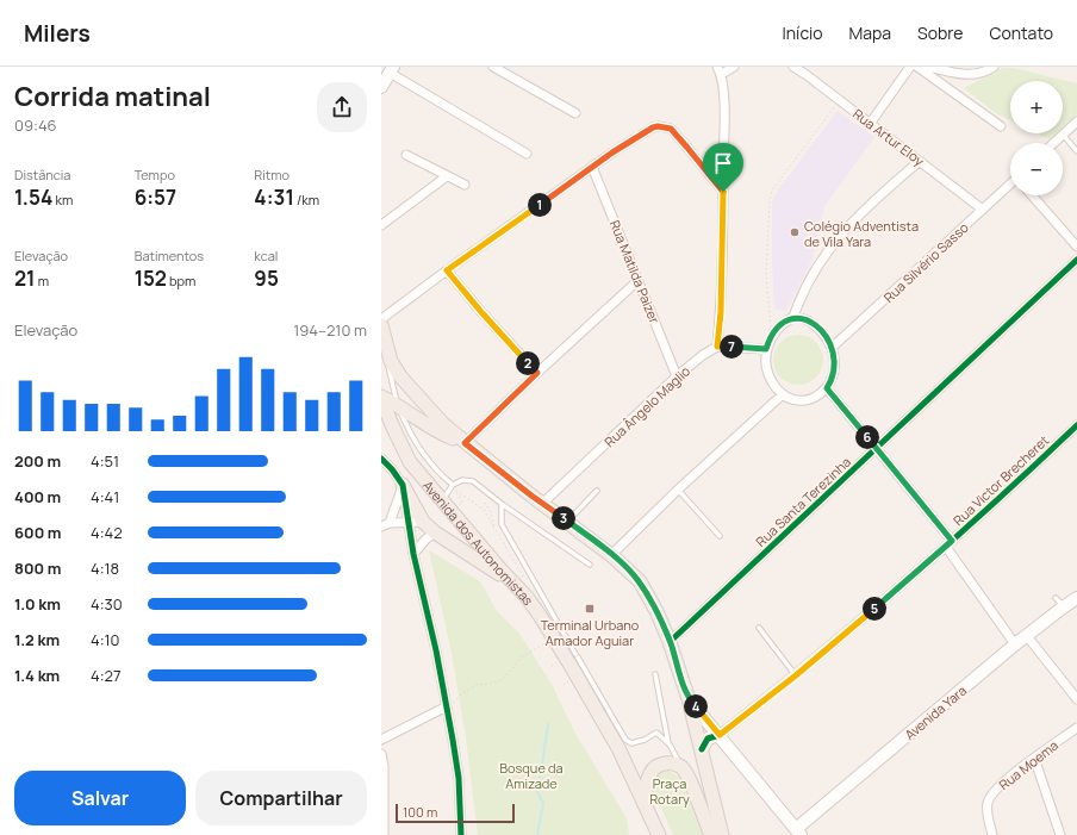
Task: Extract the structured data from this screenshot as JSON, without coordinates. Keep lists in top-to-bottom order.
{
  "streets": {
    "main road": ["Avenida dos Autonomistas"],
    "street": [
      "Rua Artur Eloy",
      "Rua Silvério Sasso",
      "Rua Matilda Paizer",
      "Rua Ângelo Maglio",
      "Rua Victor Brecheret",
      "Rua Santa Terezinha",
      "Avenida Yara",
      "Rua Moema"
    ]
  },
  "crossings": [
    ["Rua Artur Eloy", "Rua Silvério Sasso"],
    ["Rua Matilda Paizer", "Rua Ângelo Maglio"]
  ],
  "parks": ["Bosque da Amizade", "Praça Rotary"],
  "places": {
    "other": ["Colégio Adventista de Vila Yara"],
    "transit": ["Terminal Urbano Amador Aguiar"]
  },
  "scale_bar": "100 m",
  "page": {
    "header": "Milers",
    "nav": [
      "Início",
      "Mapa",
      "Sobre",
      "Contato"
    ],
    "heading": ["Corrida matinal", "09:46"],
    "map_buttons": ["+", "−"],
    "stats": [
      ["Distância", "1.54 km"],
      ["Tempo", "6:57"],
      ["Ritmo", "4:31 /km"],
      ["Elevação", "21 m"],
      ["Batimentos", "152 bpm"],
      ["kcal", "95"]
    ],
    "pins": [
      "1",
      "7",
      "2",
      "6",
      "3",
      "5",
      "4"
    ],
    "chart": ["Elevação", "194–210 m"],
    "list": [
      {
        "name": "200 m",
        "note": "4:51"
      },
      {
        "name": "400 m",
        "note": "4:41"
      },
      {
        "name": "600 m",
        "note": "4:42"
      },
      {
        "name": "800 m",
        "note": "4:18"
      },
      {
        "name": "1.0 km",
        "note": "4:30"
      },
      {
        "name": "1.2 km",
        "note": "4:10"
      },
      {
        "name": "1.4 km",
        "note": "4:27"
      }
    ],
    "buttons": ["Salvar", "Compartilhar"],
    "scale": "100 m"
  }
}
